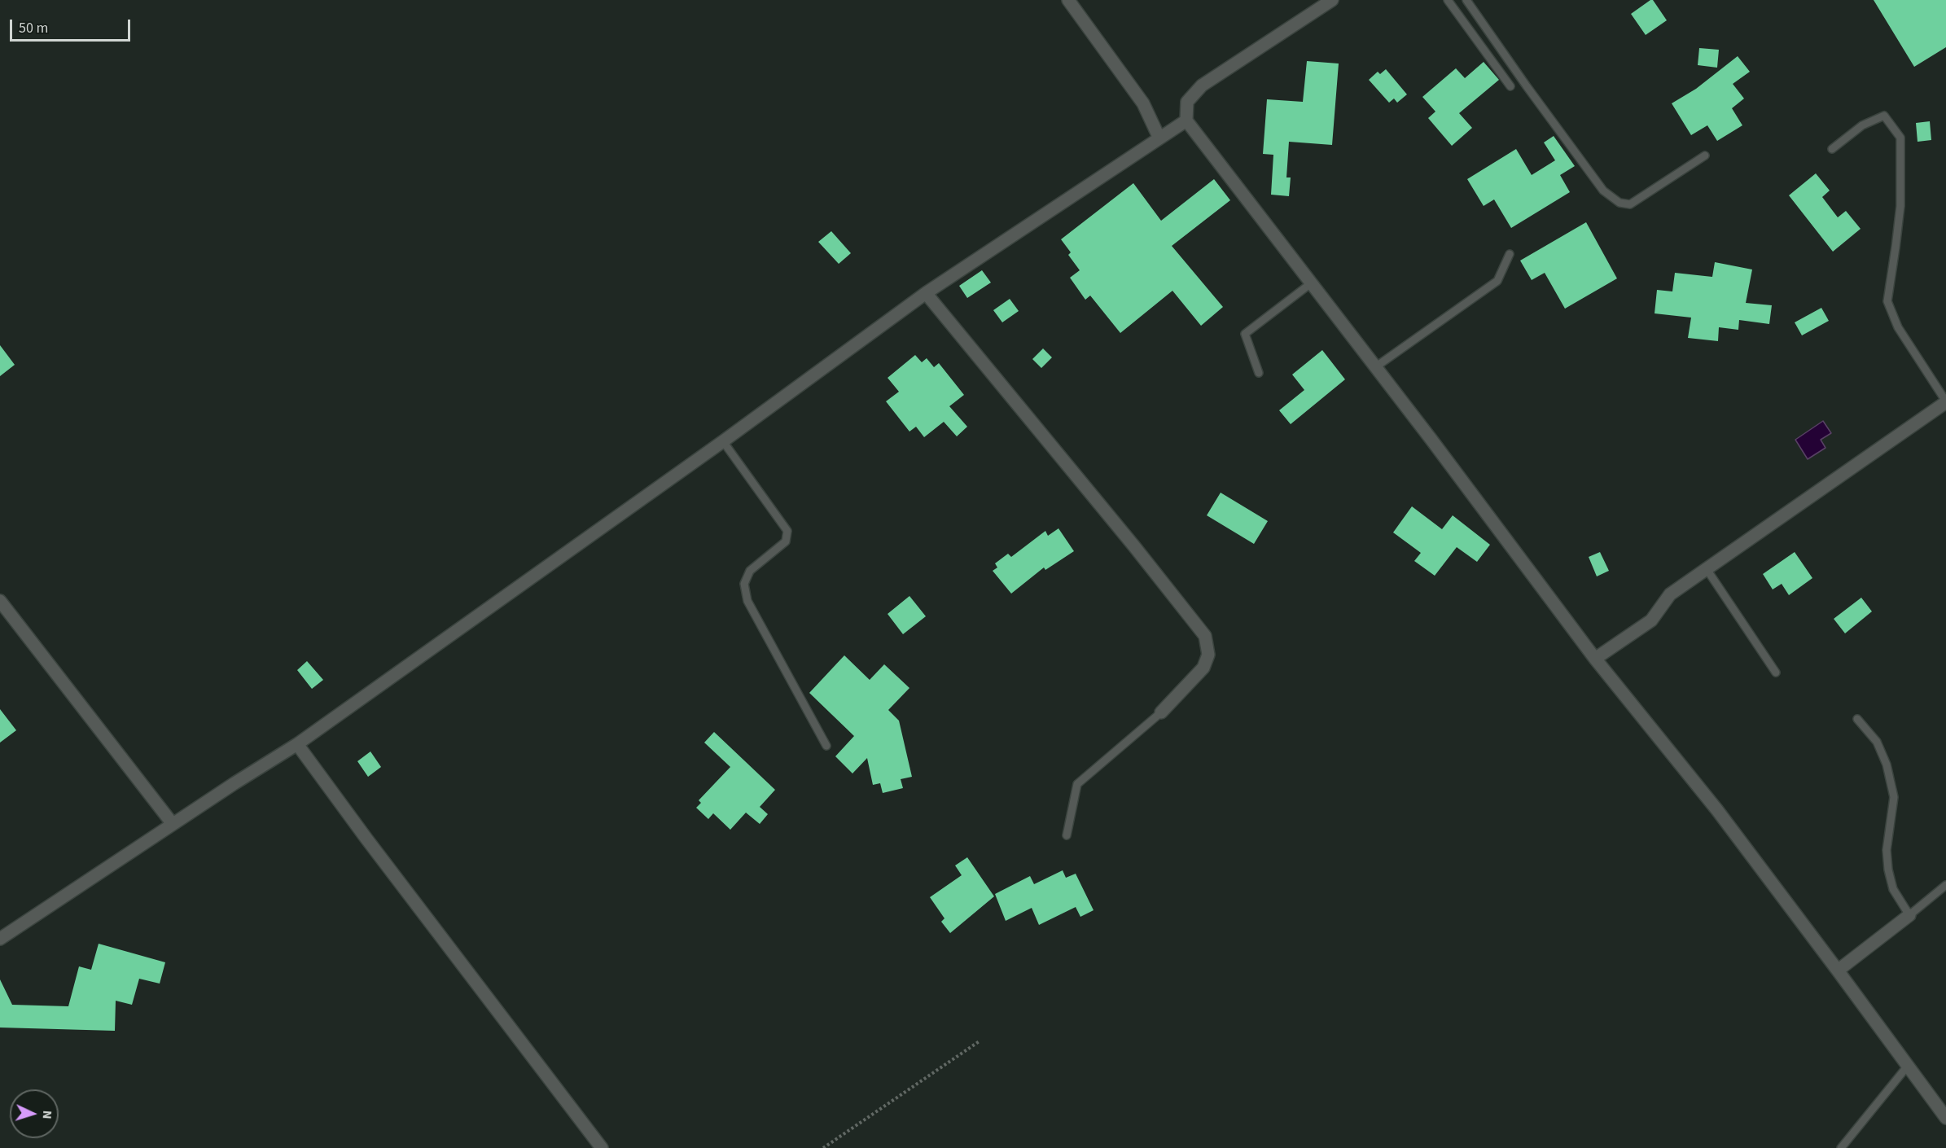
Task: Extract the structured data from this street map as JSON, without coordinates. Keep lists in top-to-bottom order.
{
  "scale_bar": "50 m",
  "north": "right"
}
